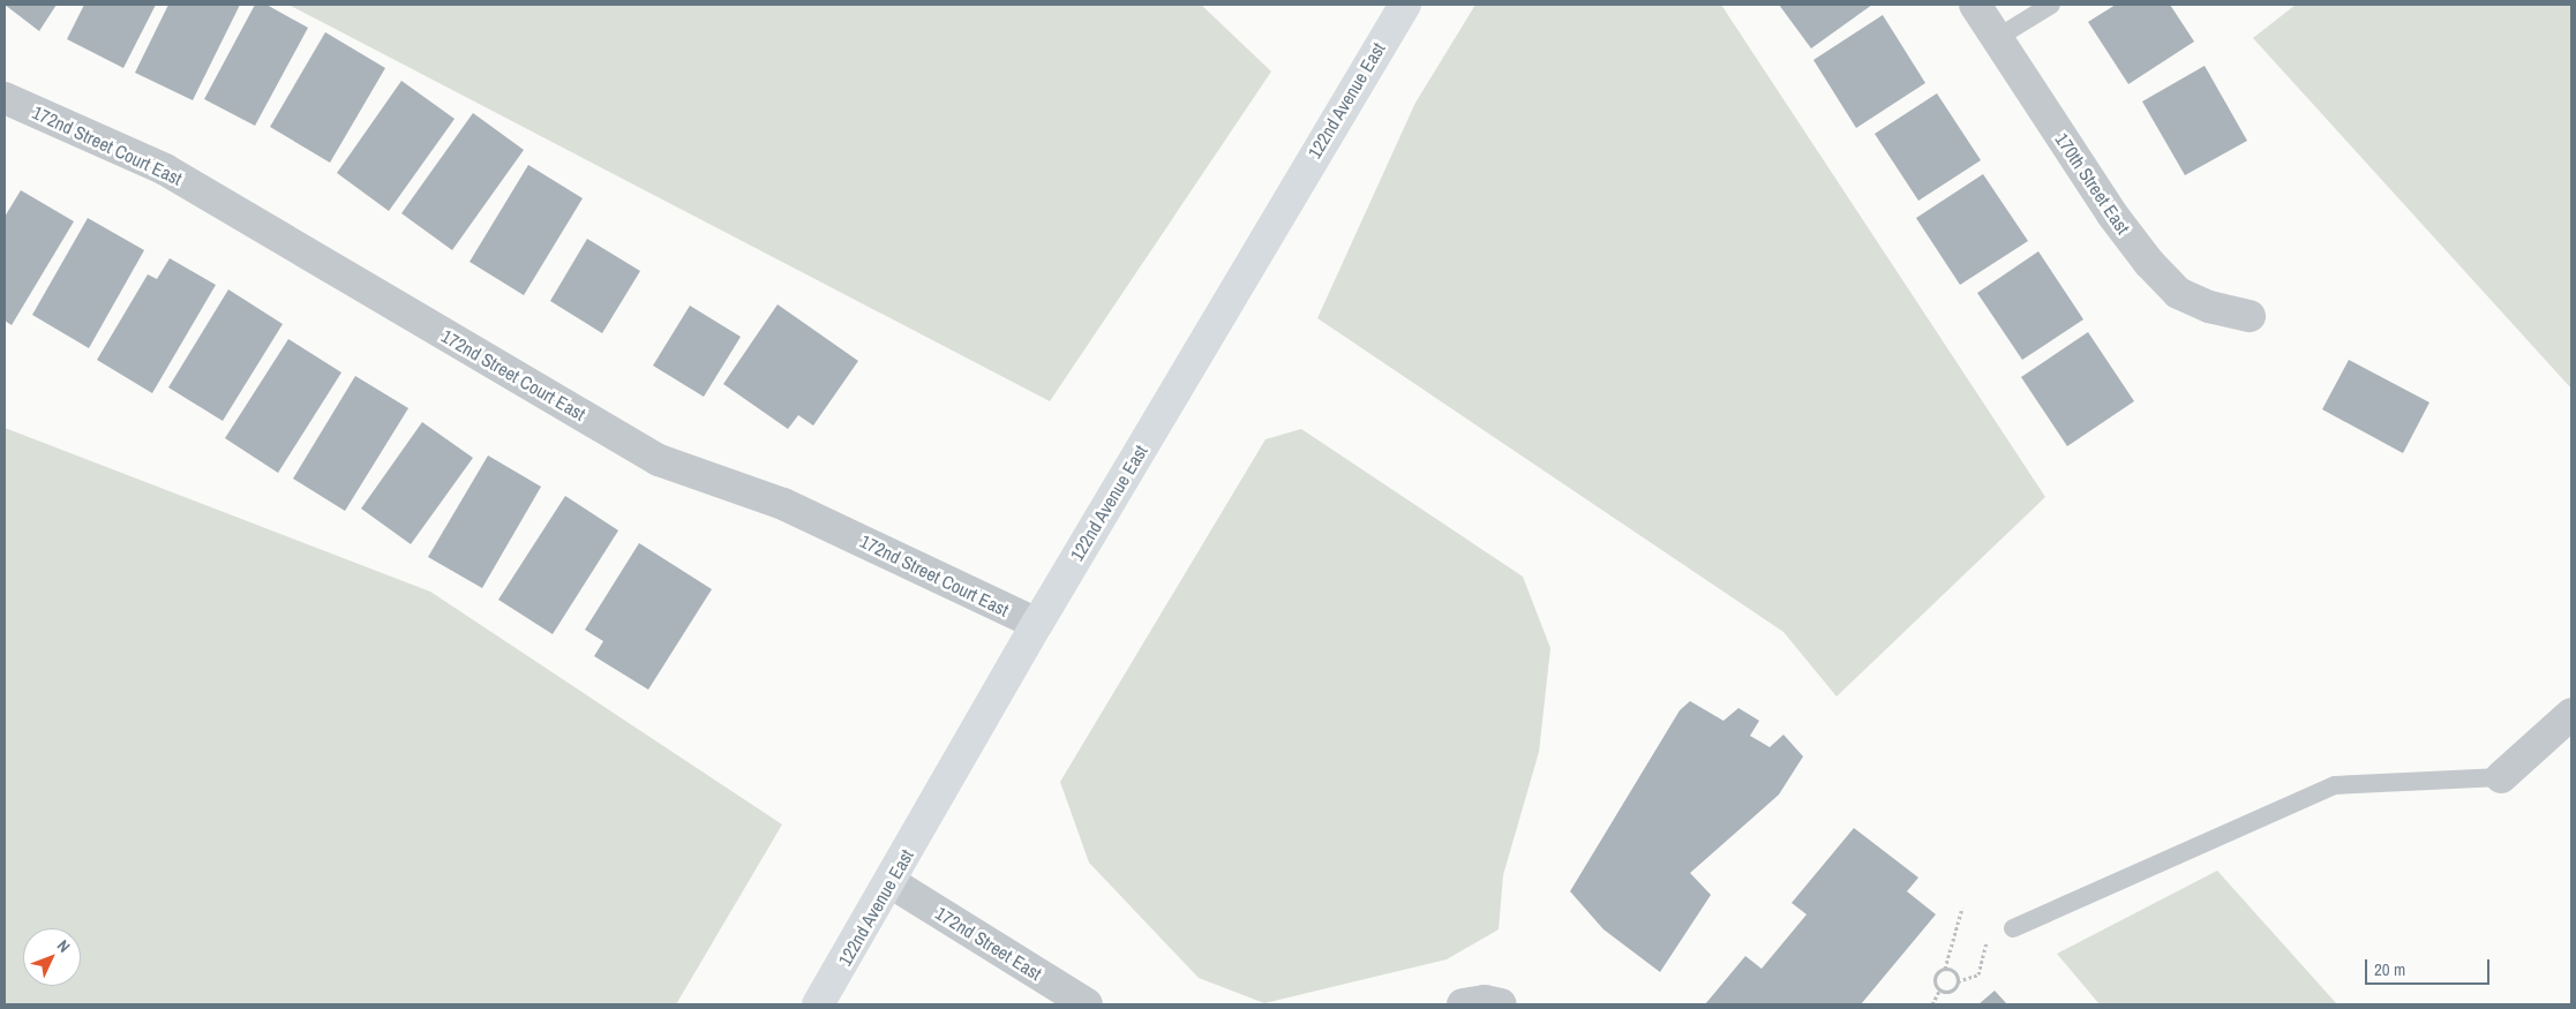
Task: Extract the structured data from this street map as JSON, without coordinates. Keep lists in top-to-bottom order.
{
  "streets": {
    "main road": ["122nd Avenue East"],
    "street": ["172nd Street Court East", "170th Street East", "172nd Street East"]
  },
  "crossings": [
    ["122nd Avenue East", "172nd Street Court East"],
    ["122nd Avenue East", "172nd Street East"]
  ],
  "scale_bar": "20 m",
  "north": "top right"
}
